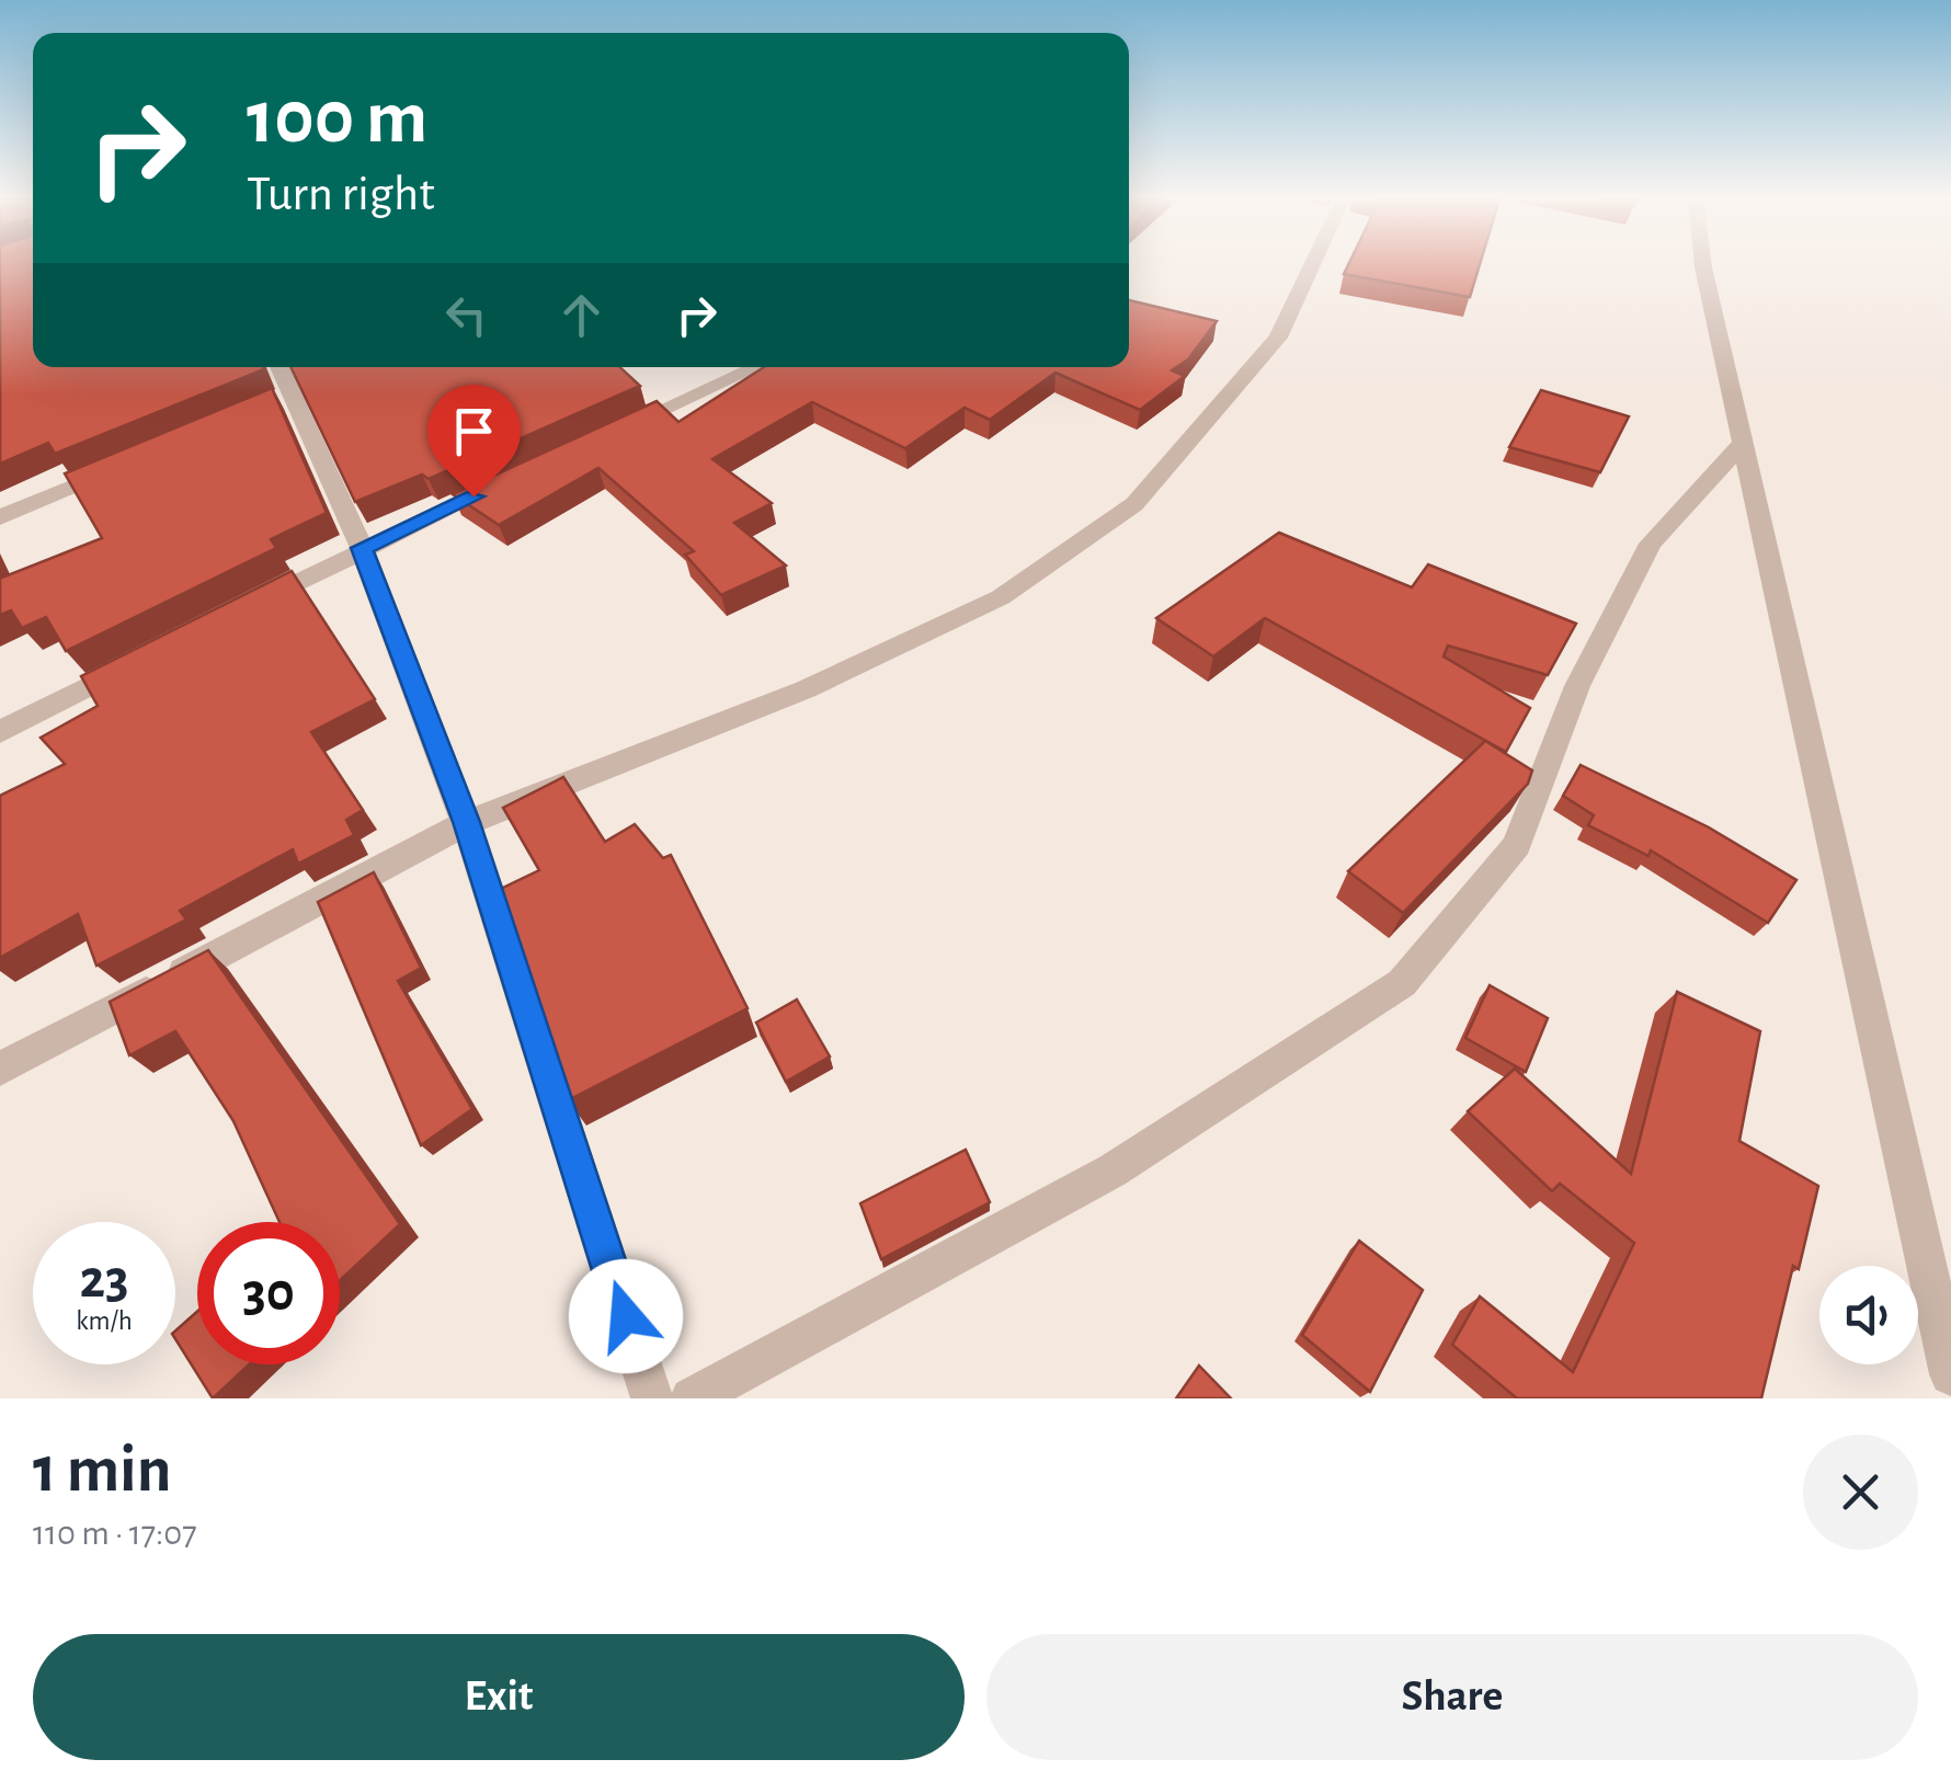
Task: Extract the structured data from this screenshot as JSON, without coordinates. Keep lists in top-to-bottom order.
{
  "page": {
    "turn": ["100 m", "Turn right"],
    "speed": "23 km/h",
    "limit": "30",
    "heading": ["1 min", "110 m · 17:07"],
    "buttons": ["Exit", "Share"]
  }
}
